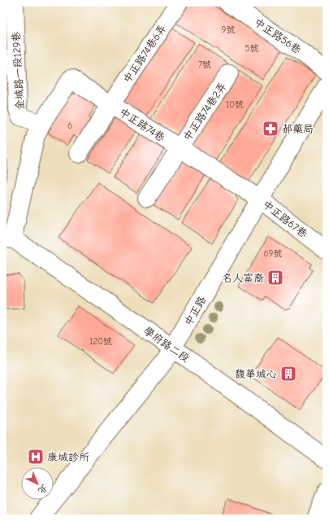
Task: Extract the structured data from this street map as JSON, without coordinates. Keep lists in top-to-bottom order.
{
  "streets": {
    "street": [
      "中正路56巷",
      "中正路74巷6弄",
      "金城路一段129巷",
      "中正路74巷2弄",
      "中正路74巷",
      "中正路67巷",
      "中正路",
      "學府路二段"
    ]
  },
  "crossings": [
    ["中正路74巷6弄", "中正路74巷"],
    ["金城路一段129巷", "中正路74巷"],
    ["中正路74巷2弄", "中正路74巷"],
    ["中正路74巷", "中正路67巷"],
    ["中正路74巷", "中正路"],
    ["中正路67巷", "中正路"],
    ["中正路", "學府路二段"]
  ],
  "places": {
    "pharmacy": ["郝藥局"],
    "building": ["名人富裔", "馥華城心"],
    "hospital": ["康城診所"]
  },
  "house_numbers": [
    "9號",
    "5號",
    "7號",
    "10號",
    "6",
    "69號",
    "120號"
  ],
  "north": "bottom right"
}
